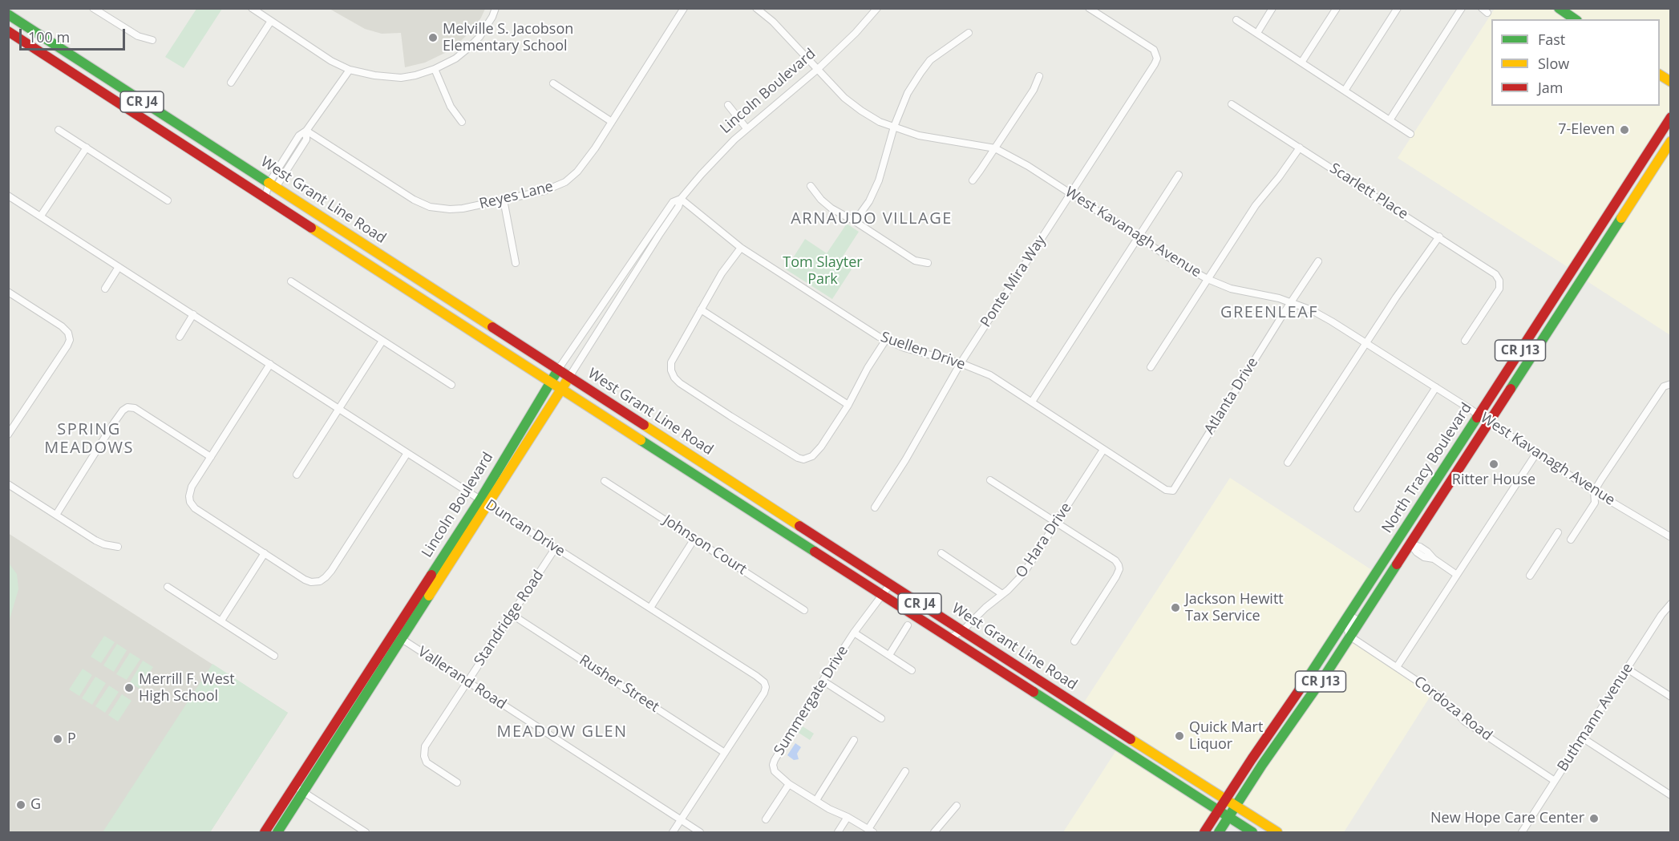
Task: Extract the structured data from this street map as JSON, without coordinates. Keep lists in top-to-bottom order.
{
  "streets": {
    "main road": [
      "Lincoln Boulevard",
      "CR J4",
      "West Grant Line Road",
      "CR J13",
      "North Tracy Boulevard"
    ],
    "street": [
      "Scarlett Place",
      "Reyes Lane",
      "West Kavanagh Avenue",
      "Ponte Mira Way",
      "Suellen Drive",
      "Atlanta Drive",
      "Duncan Drive",
      "O Hara Drive",
      "Johnson Court",
      "Standridge Road",
      "Vallerand Road",
      "Rusher Street",
      "Summergate Drive",
      "Cordoza Road",
      "Buthmann Avenue"
    ]
  },
  "crossings": [
    ["Lincoln Boulevard", "West Grant Line Road"],
    ["Lincoln Boulevard", "West Kavanagh Avenue"],
    ["Lincoln Boulevard", "Suellen Drive"],
    ["Lincoln Boulevard", "Duncan Drive"],
    ["Lincoln Boulevard", "Vallerand Road"],
    ["West Grant Line Road", "North Tracy Boulevard"],
    ["West Grant Line Road", "O Hara Drive"],
    ["West Grant Line Road", "Summergate Drive"],
    ["West Kavanagh Avenue", "Ponte Mira Way"],
    ["West Kavanagh Avenue", "Atlanta Drive"],
    ["West Kavanagh Avenue", "North Tracy Boulevard"],
    ["Ponte Mira Way", "Suellen Drive"],
    ["Suellen Drive", "Atlanta Drive"],
    ["Suellen Drive", "O Hara Drive"],
    ["North Tracy Boulevard", "Cordoza Road"],
    ["Duncan Drive", "Standridge Road"],
    ["Duncan Drive", "Rusher Street"],
    ["Standridge Road", "Vallerand Road"],
    ["Standridge Road", "Rusher Street"],
    ["Cordoza Road", "Buthmann Avenue"]
  ],
  "districts": [
    "ARNAUDO VILLAGE",
    "GREENLEAF",
    "SPRING MEADOWS",
    "MEADOW GLEN"
  ],
  "parks": ["Tom Slayter Park"],
  "places": [
    "Melville S. Jacobson Elementary School",
    "7-Eleven",
    "Ritter House",
    "Jackson Hewitt Tax Service",
    "Merrill F. West High School",
    "Quick Mart Liquor",
    "P",
    "G",
    "New Hope Care Center"
  ],
  "legend": ["Fast", "Slow", "Jam"],
  "scale_bar": "100 m"
}
